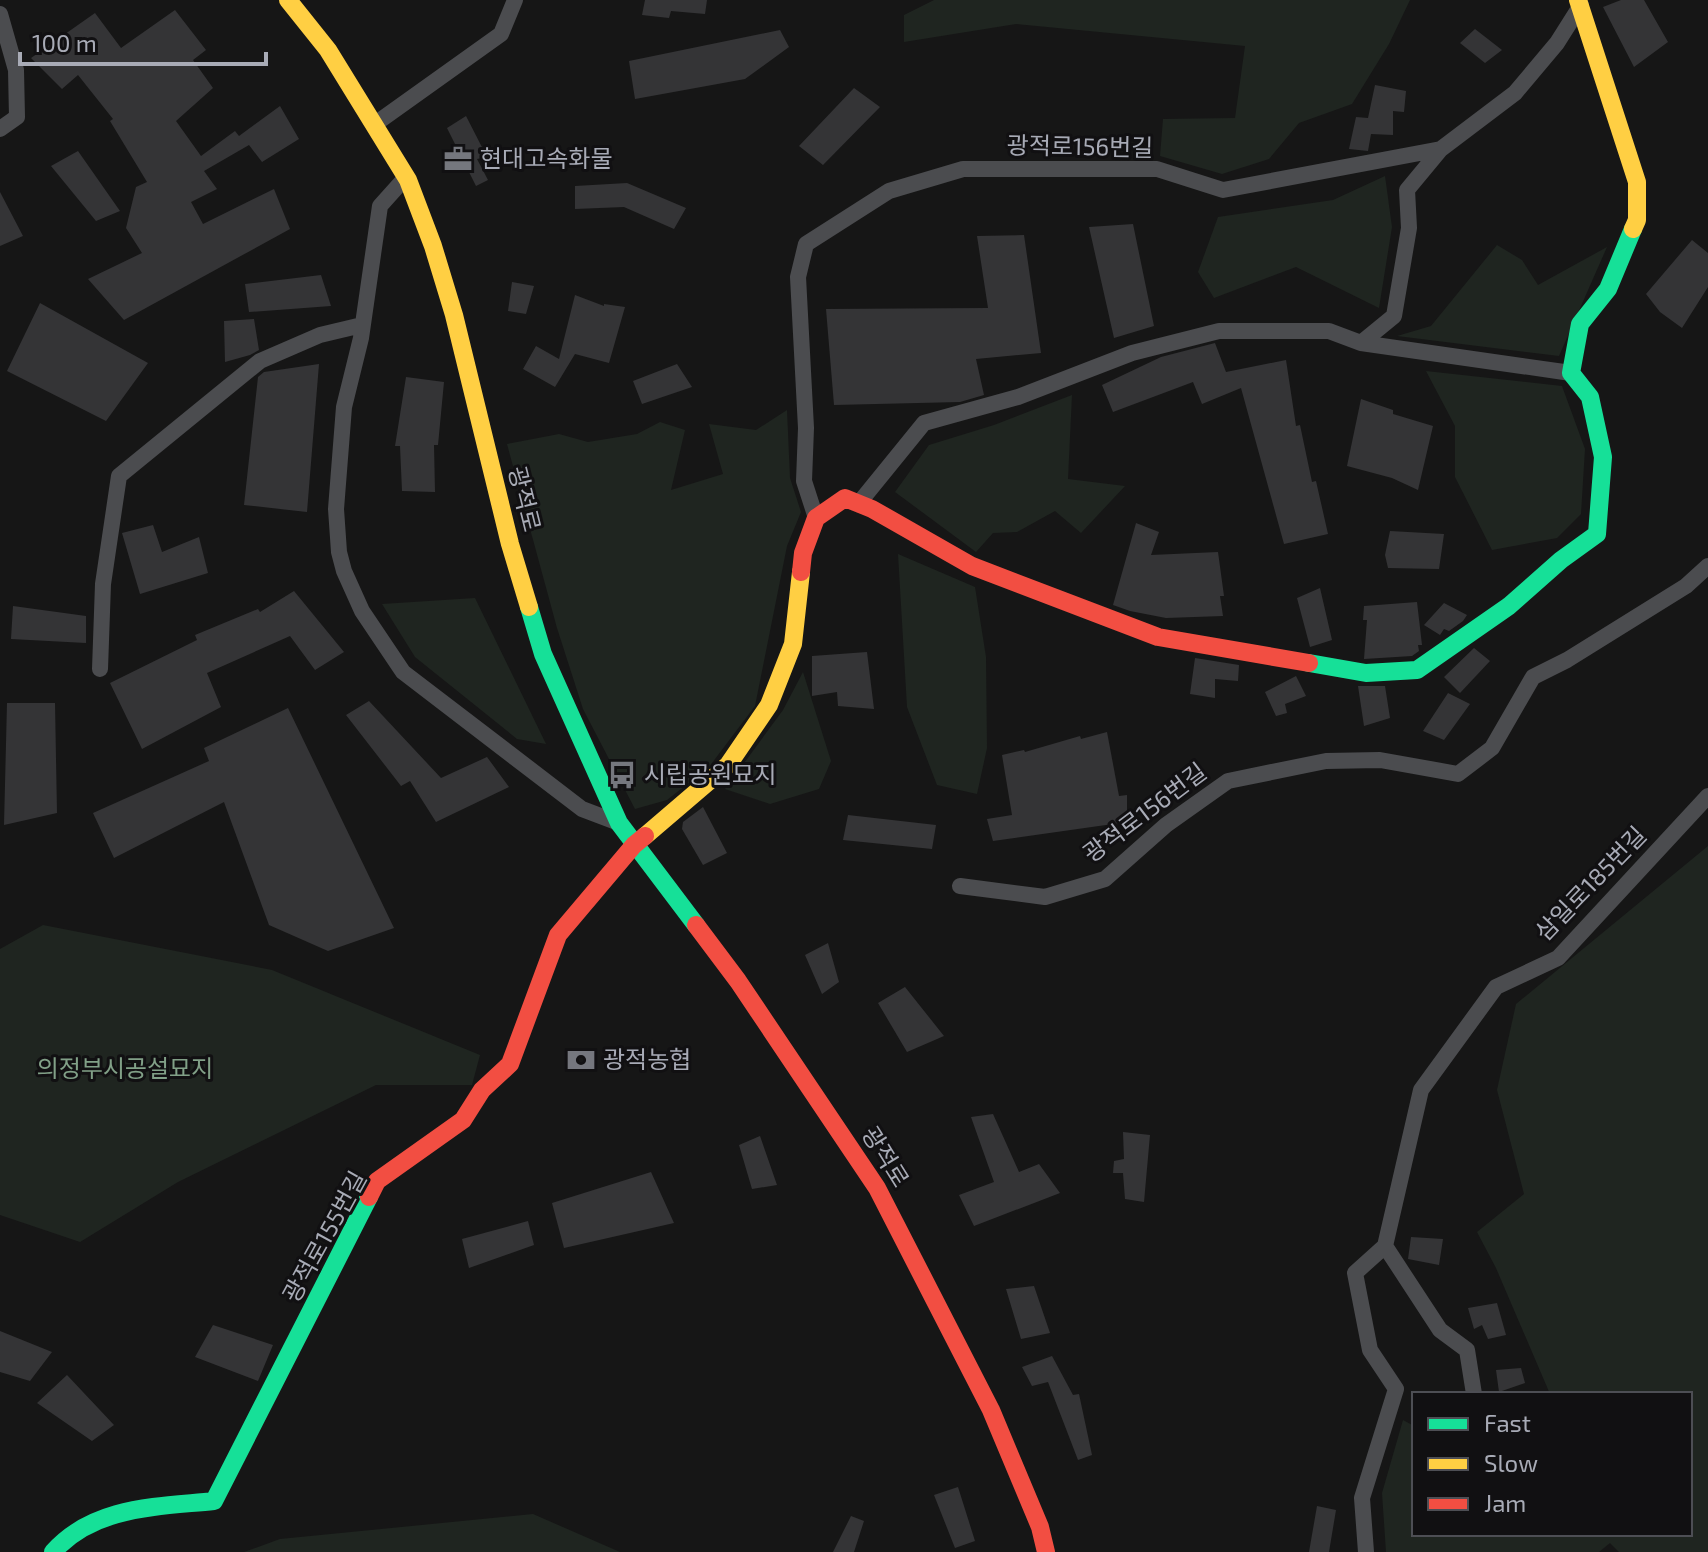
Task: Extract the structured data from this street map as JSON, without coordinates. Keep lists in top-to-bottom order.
{
  "streets": {
    "street": [
      "광적로156번길",
      "광적로",
      "삼일로185번길",
      "광적로155번길"
    ]
  },
  "crossings": [
    ["광적로", "광적로155번길"]
  ],
  "parks": ["의정부시공설묘지"],
  "places": {
    "office": ["현대고속화물"],
    "bus stop": ["시립공원묘지"],
    "bank": ["광적농협"]
  },
  "legend": ["Fast", "Slow", "Jam"],
  "scale_bar": "100 m"
}
